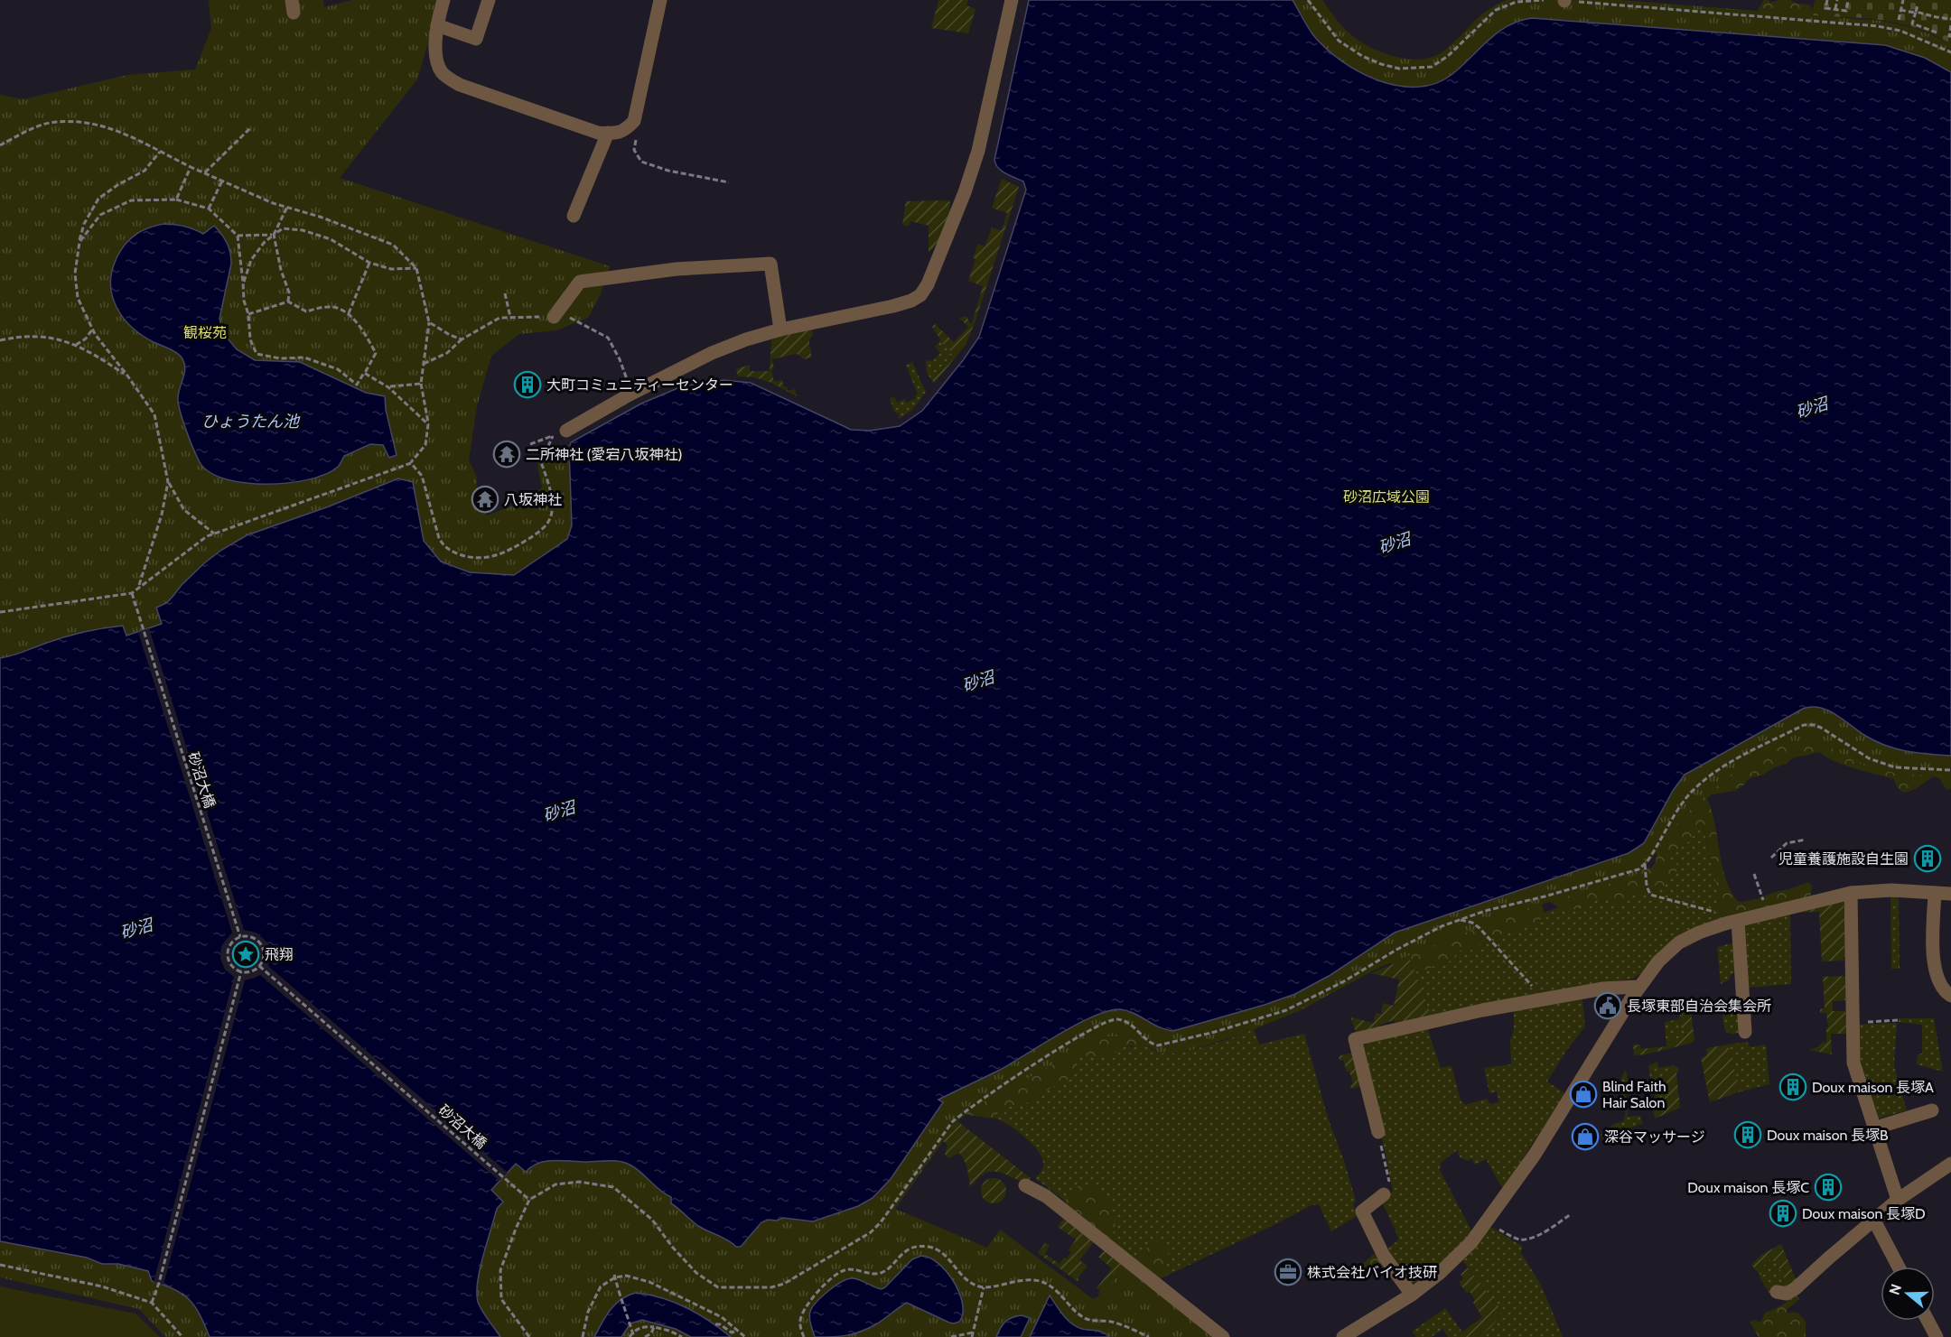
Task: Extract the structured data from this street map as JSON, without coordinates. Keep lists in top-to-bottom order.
{
  "streets": {
    "path": ["砂沼大橋"]
  },
  "water": ["砂沼", "ひょうたん池"],
  "parks": ["観桜苑", "砂沼広域公園"],
  "places": {
    "building": [
      "大町コミュニティーセンター",
      "児童養護施設自生園",
      "Doux maison 長塚A",
      "Doux maison 長塚B",
      "Doux maison 長塚C",
      "Doux maison 長塚D"
    ],
    "temple": ["二所神社 (愛宕八坂神社)", "八坂神社"],
    "place": ["飛翔"],
    "public building": ["長塚東部自治会集会所"],
    "shop": ["Blind Faith Hair Salon", "深谷マッサージ"],
    "office": ["株式会社バイオ技研"]
  },
  "north": "left"
}
